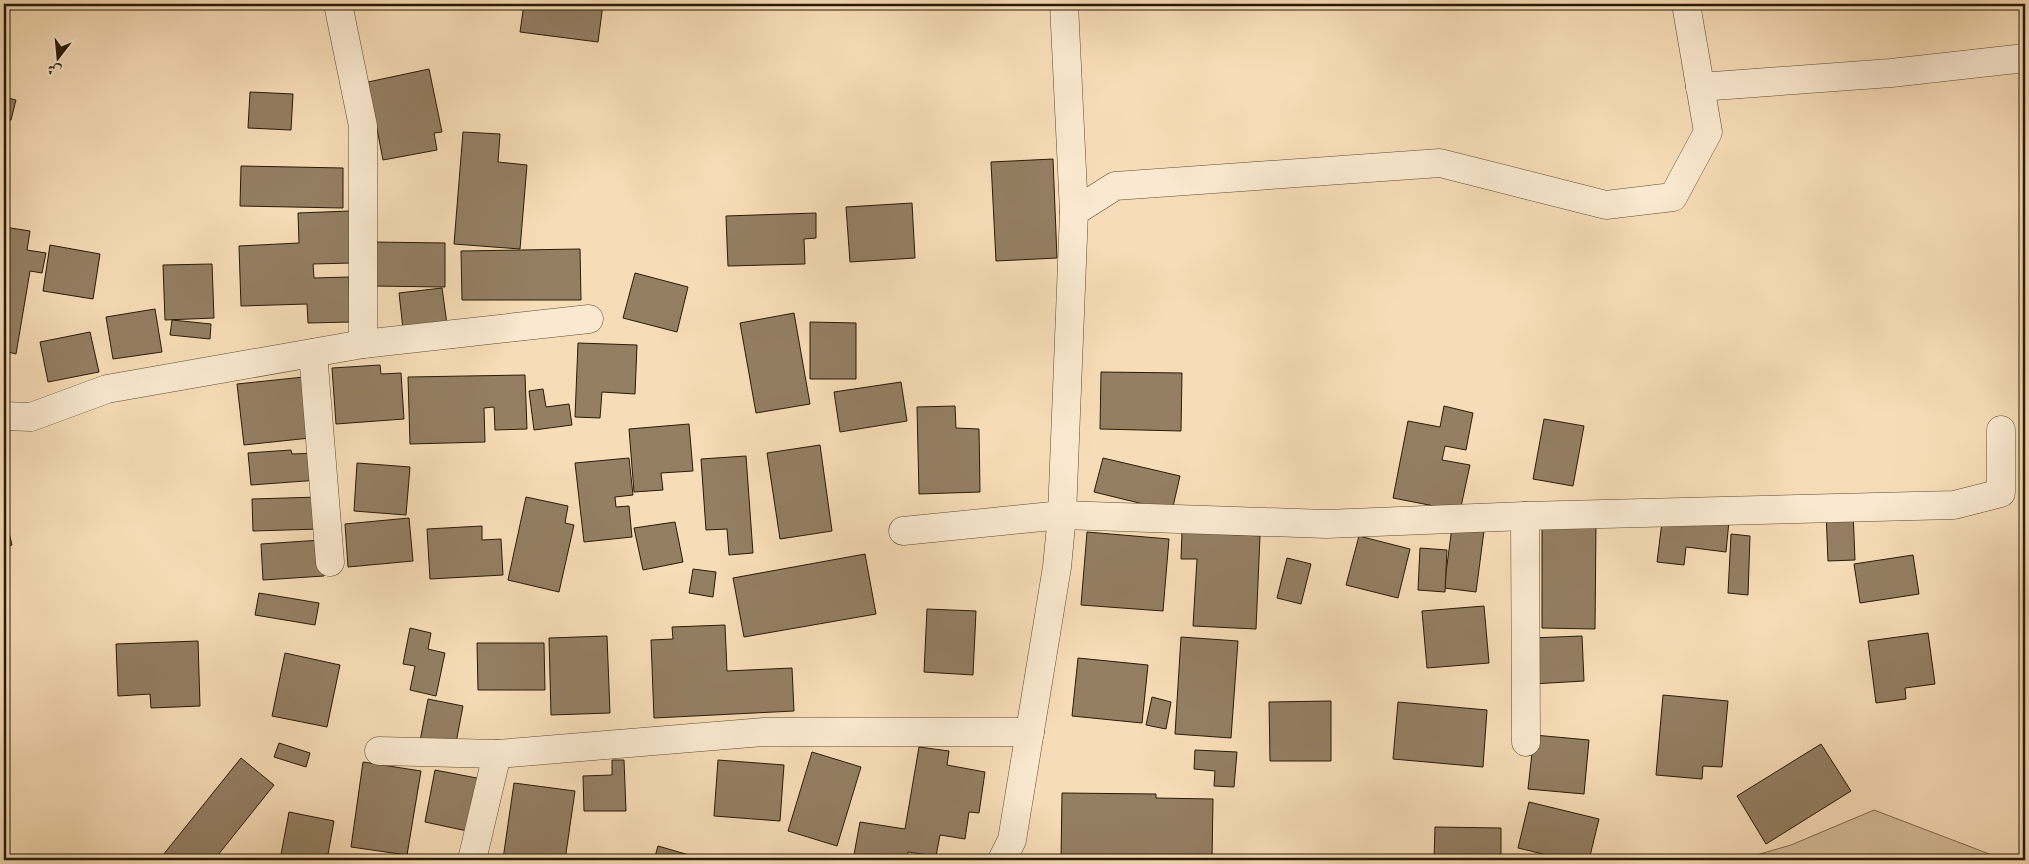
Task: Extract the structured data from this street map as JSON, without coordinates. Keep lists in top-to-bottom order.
{
  "north": "bottom"
}
